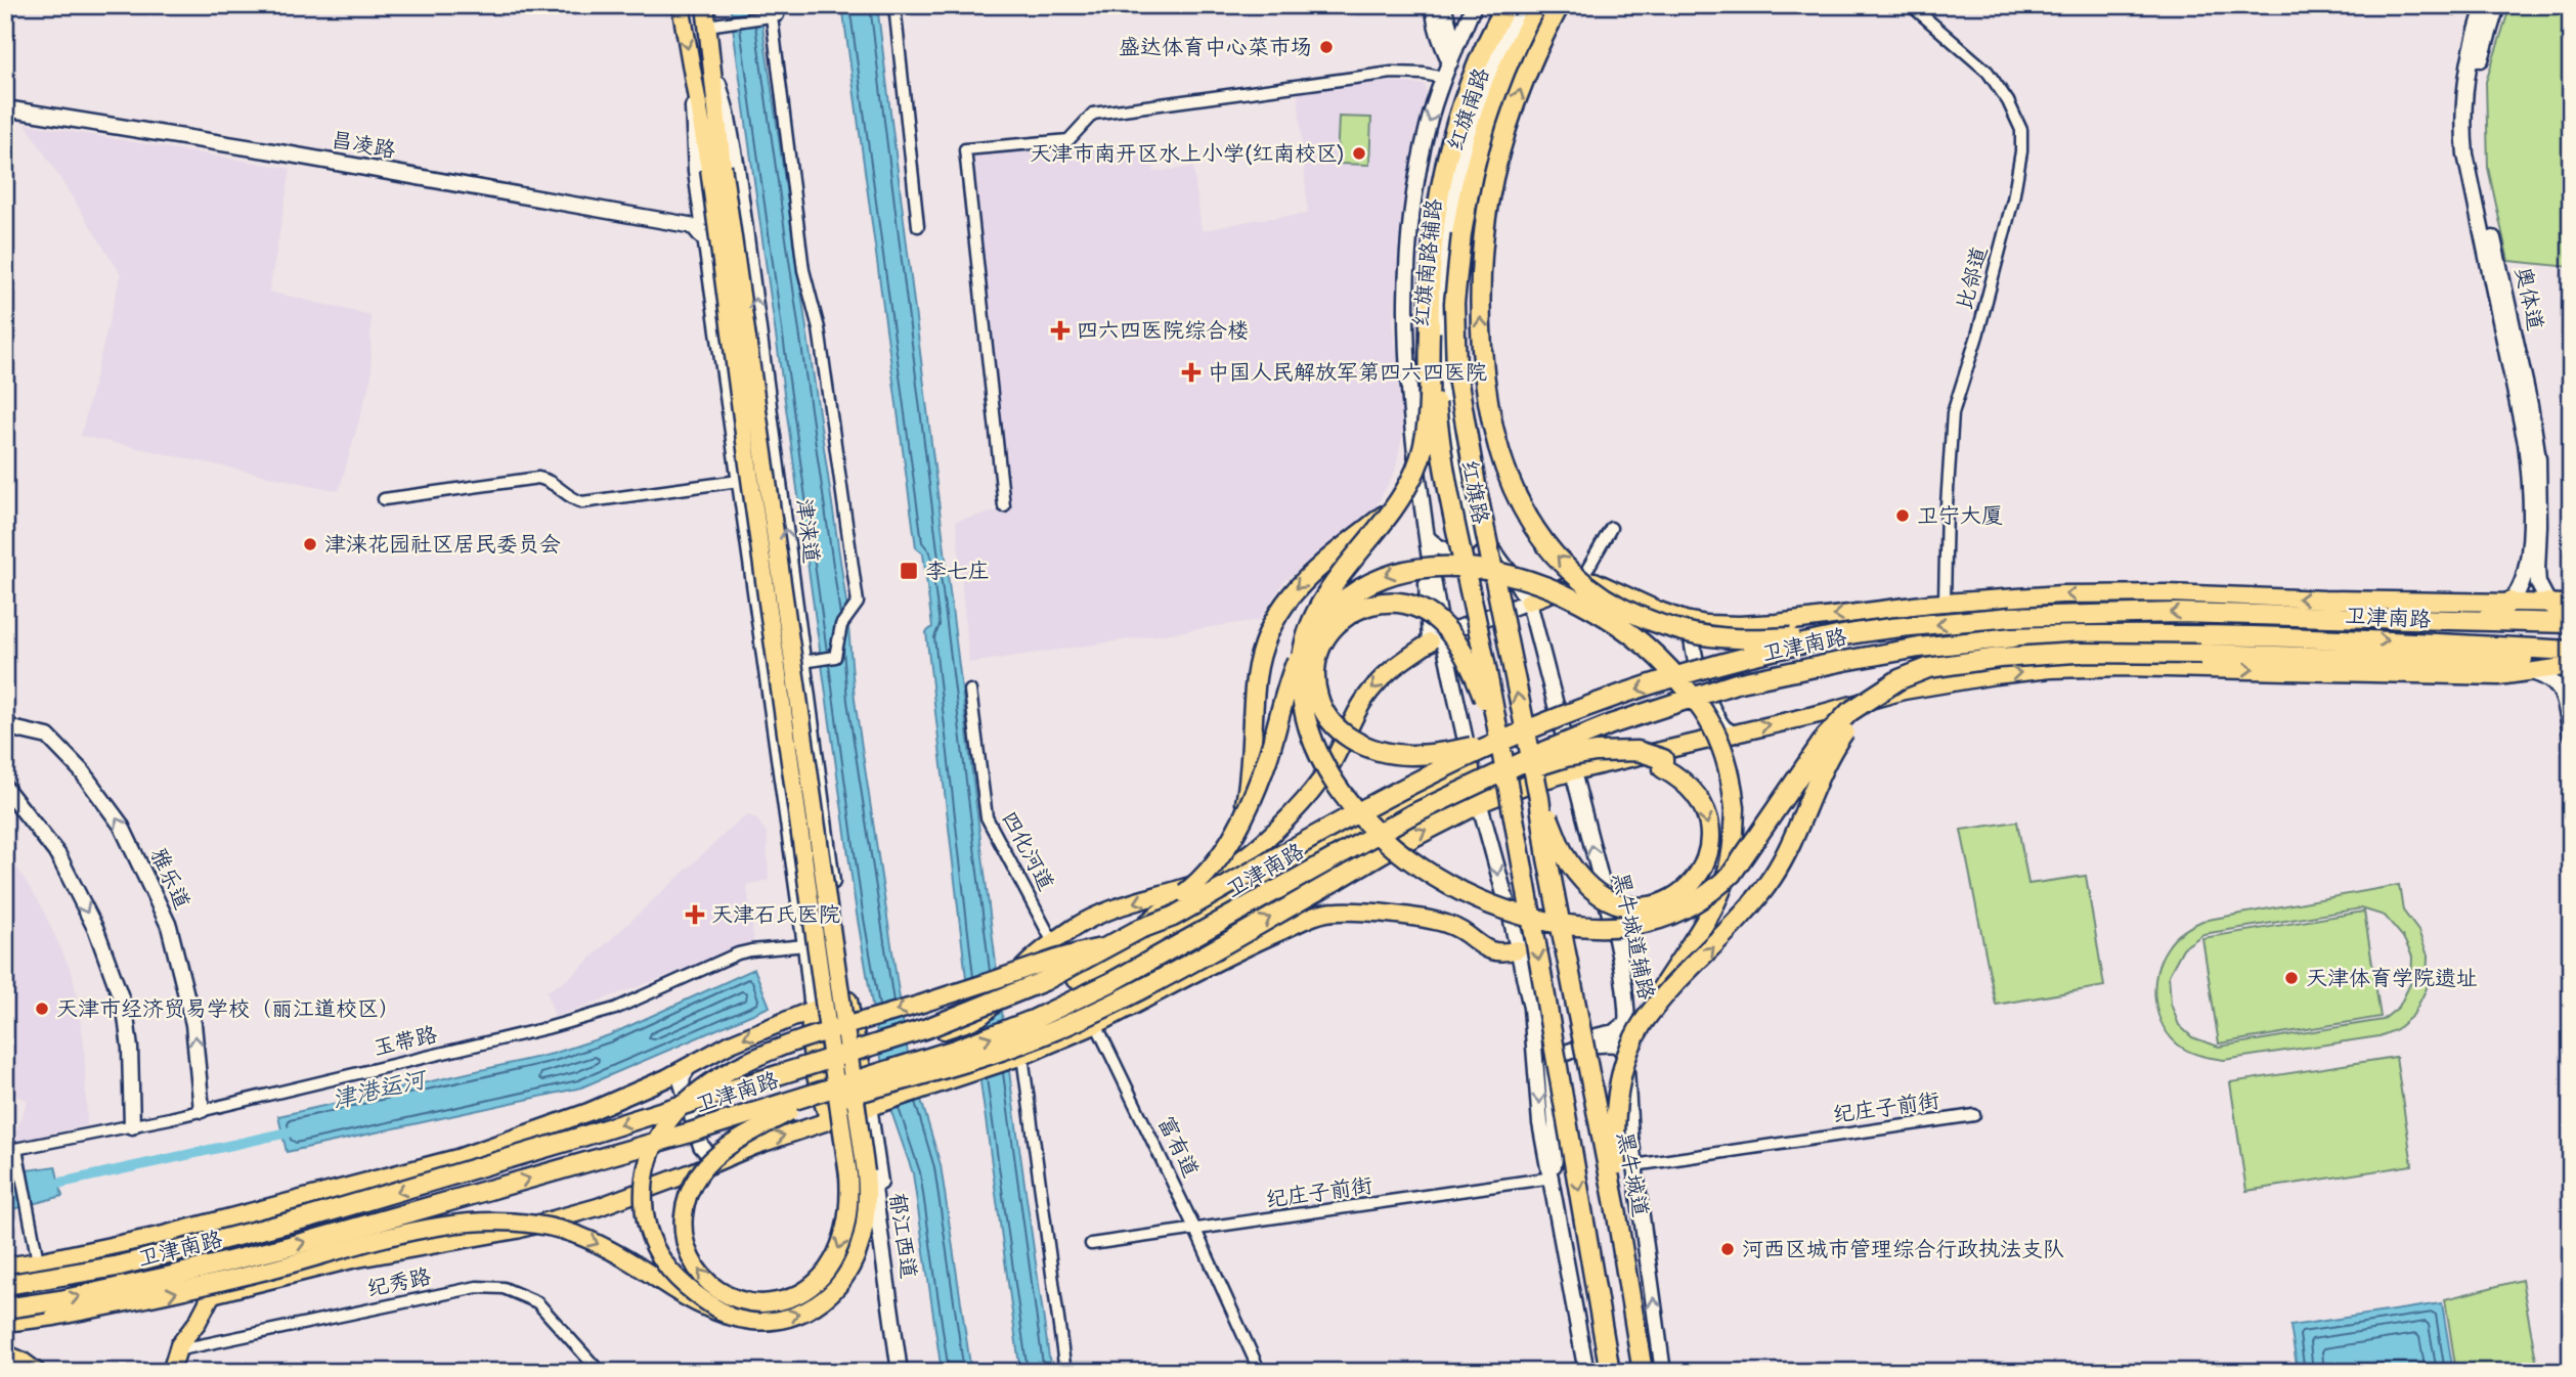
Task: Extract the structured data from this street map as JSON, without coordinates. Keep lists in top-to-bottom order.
{
  "streets": {
    "highway": [
      "红旗南路",
      "红旗路",
      "卫津南路",
      "黑牛城道"
    ],
    "main road": ["津涞道"],
    "street": [
      "昌凌路",
      "红旗南路辅路",
      "比邻道",
      "奥体道",
      "四化河道",
      "雅乐道",
      "黑牛城道辅路",
      "玉带路",
      "纪庄子前街",
      "富有道",
      "郁江西道",
      "纪秀路"
    ]
  },
  "crossings": [
    ["红旗南路", "红旗路"],
    ["红旗南路辅路", "卫津南路"],
    ["红旗南路辅路", "黑牛城道辅路"],
    ["红旗路", "卫津南路"],
    ["红旗路", "黑牛城道"],
    ["四化河道", "富有道"],
    ["雅乐道", "玉带路"],
    ["黑牛城道辅路", "纪庄子前街"],
    ["纪庄子前街", "富有道"]
  ],
  "water": ["津港运河"],
  "places": {
    "other": [
      "盛达体育中心菜市场",
      "天津市南开区水上小学(红南校区)",
      "卫宁大厦",
      "津涞花园社区居民委员会",
      "天津体育学院遗址",
      "天津市经济贸易学校（丽江道校区）",
      "河西区城市管理综合行政执法支队"
    ],
    "health": ["四六四医院综合楼", "中国人民解放军第四六四医院", "天津石氏医院"],
    "transit": ["李七庄"]
  }
}
